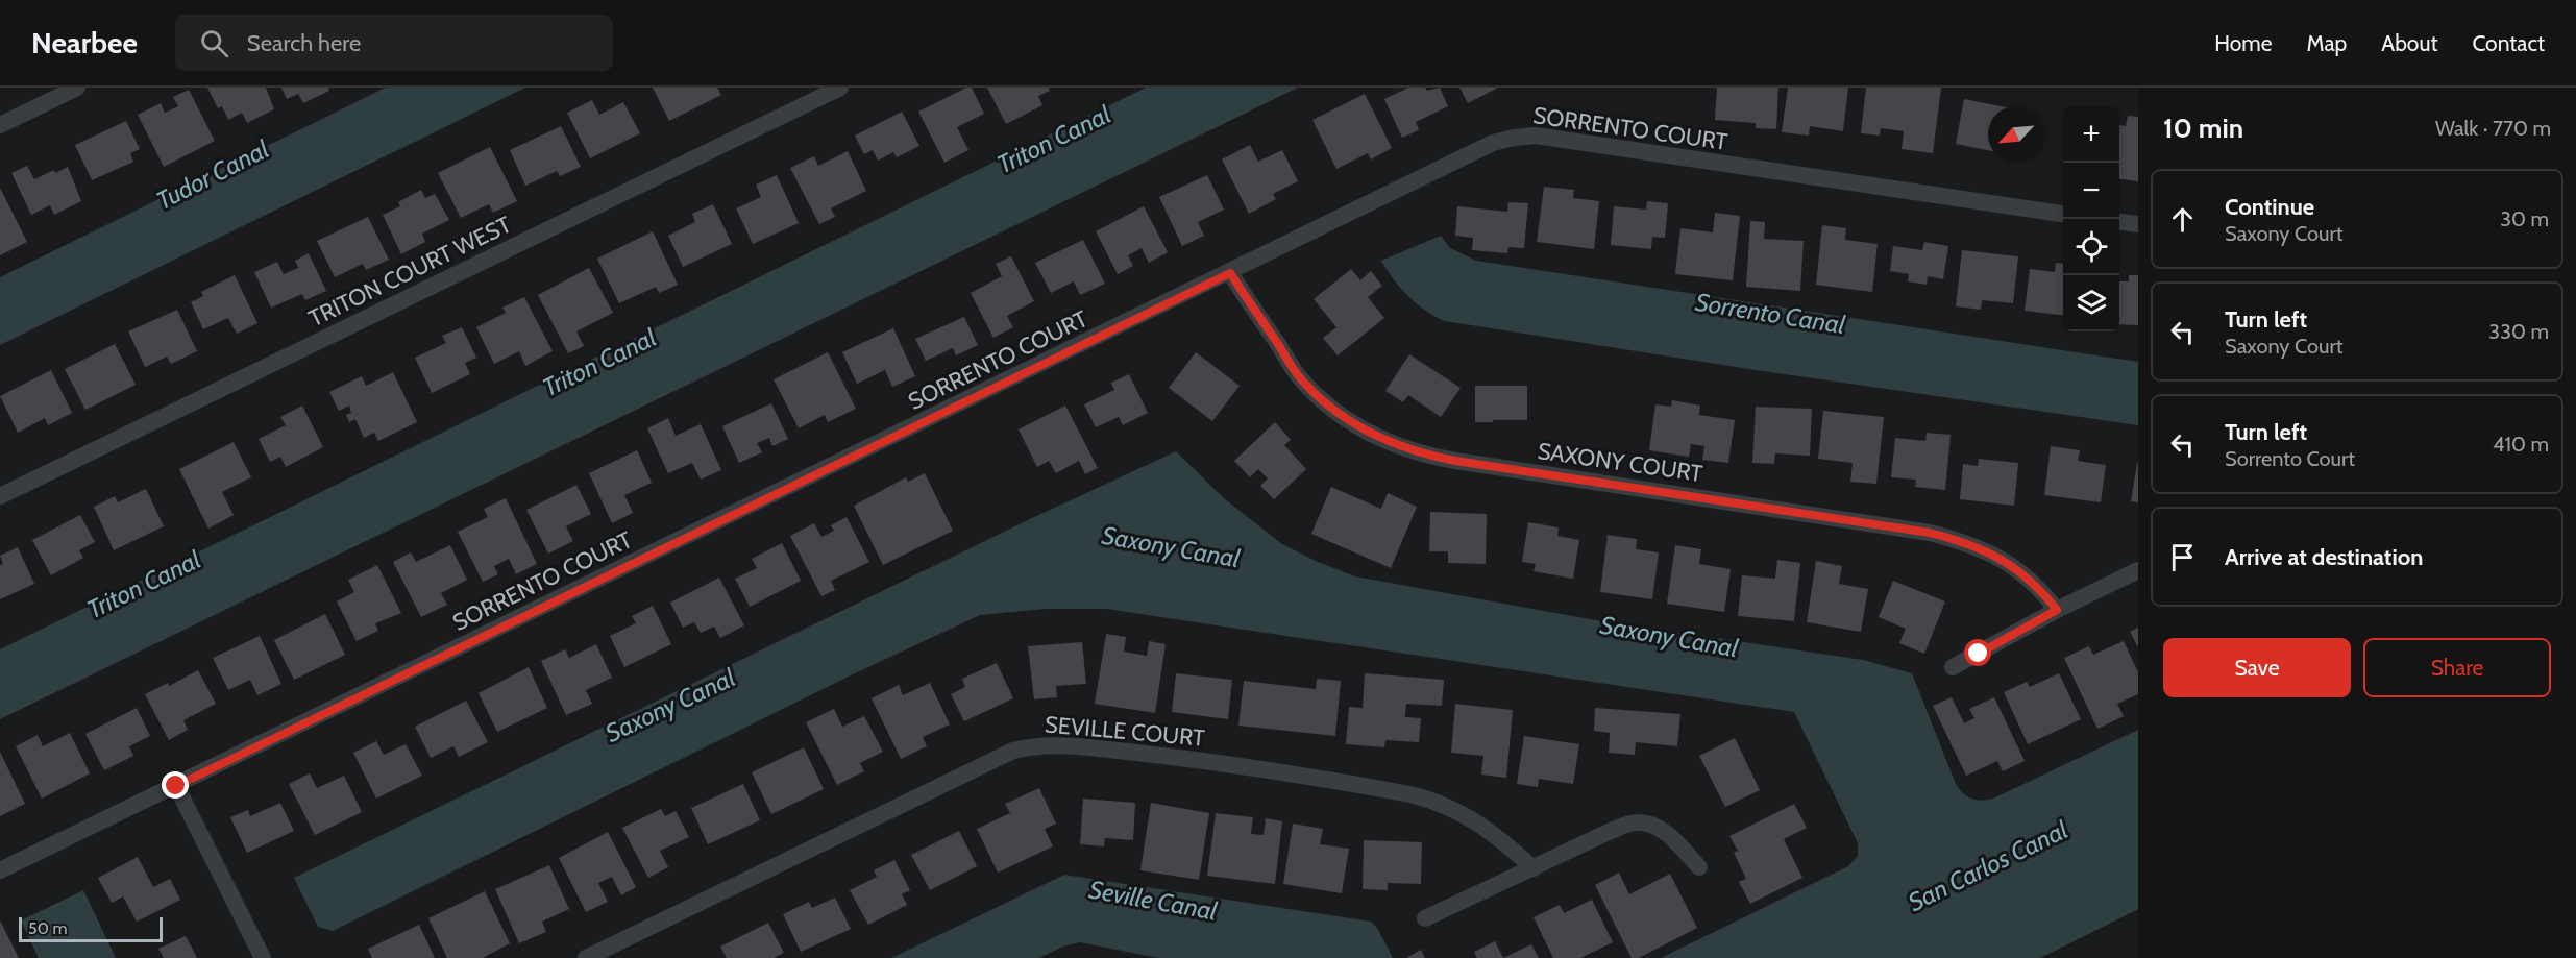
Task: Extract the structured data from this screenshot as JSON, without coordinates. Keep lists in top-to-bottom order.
{
  "streets": {
    "street": [
      "SORRENTO COURT",
      "TRITON COURT WEST",
      "SAXONY COURT",
      "SEVILLE COURT"
    ]
  },
  "crossings": [
    ["SORRENTO COURT", "SAXONY COURT"]
  ],
  "water": [
    "Triton Canal",
    "Tudor Canal",
    "Sorrento Canal",
    "Saxony Canal",
    "San Carlos Canal",
    "Seville Canal"
  ],
  "scale_bar": "50 m",
  "north": "bottom left",
  "page": {
    "header": "Nearbee",
    "search": "Search here",
    "nav": [
      "Home",
      "Map",
      "About",
      "Contact"
    ],
    "heading": ["10 min", "Walk · 770 m"],
    "map_buttons": ["+", "−"],
    "list": [
      ["Continue", "Saxony Court", "30 m"],
      ["Turn left", "Saxony Court", "330 m"],
      ["Turn left", "Sorrento Court", "410 m"],
      "Arrive at destination"
    ],
    "buttons": ["Save", "Share"],
    "scale": "50 m"
  }
}
